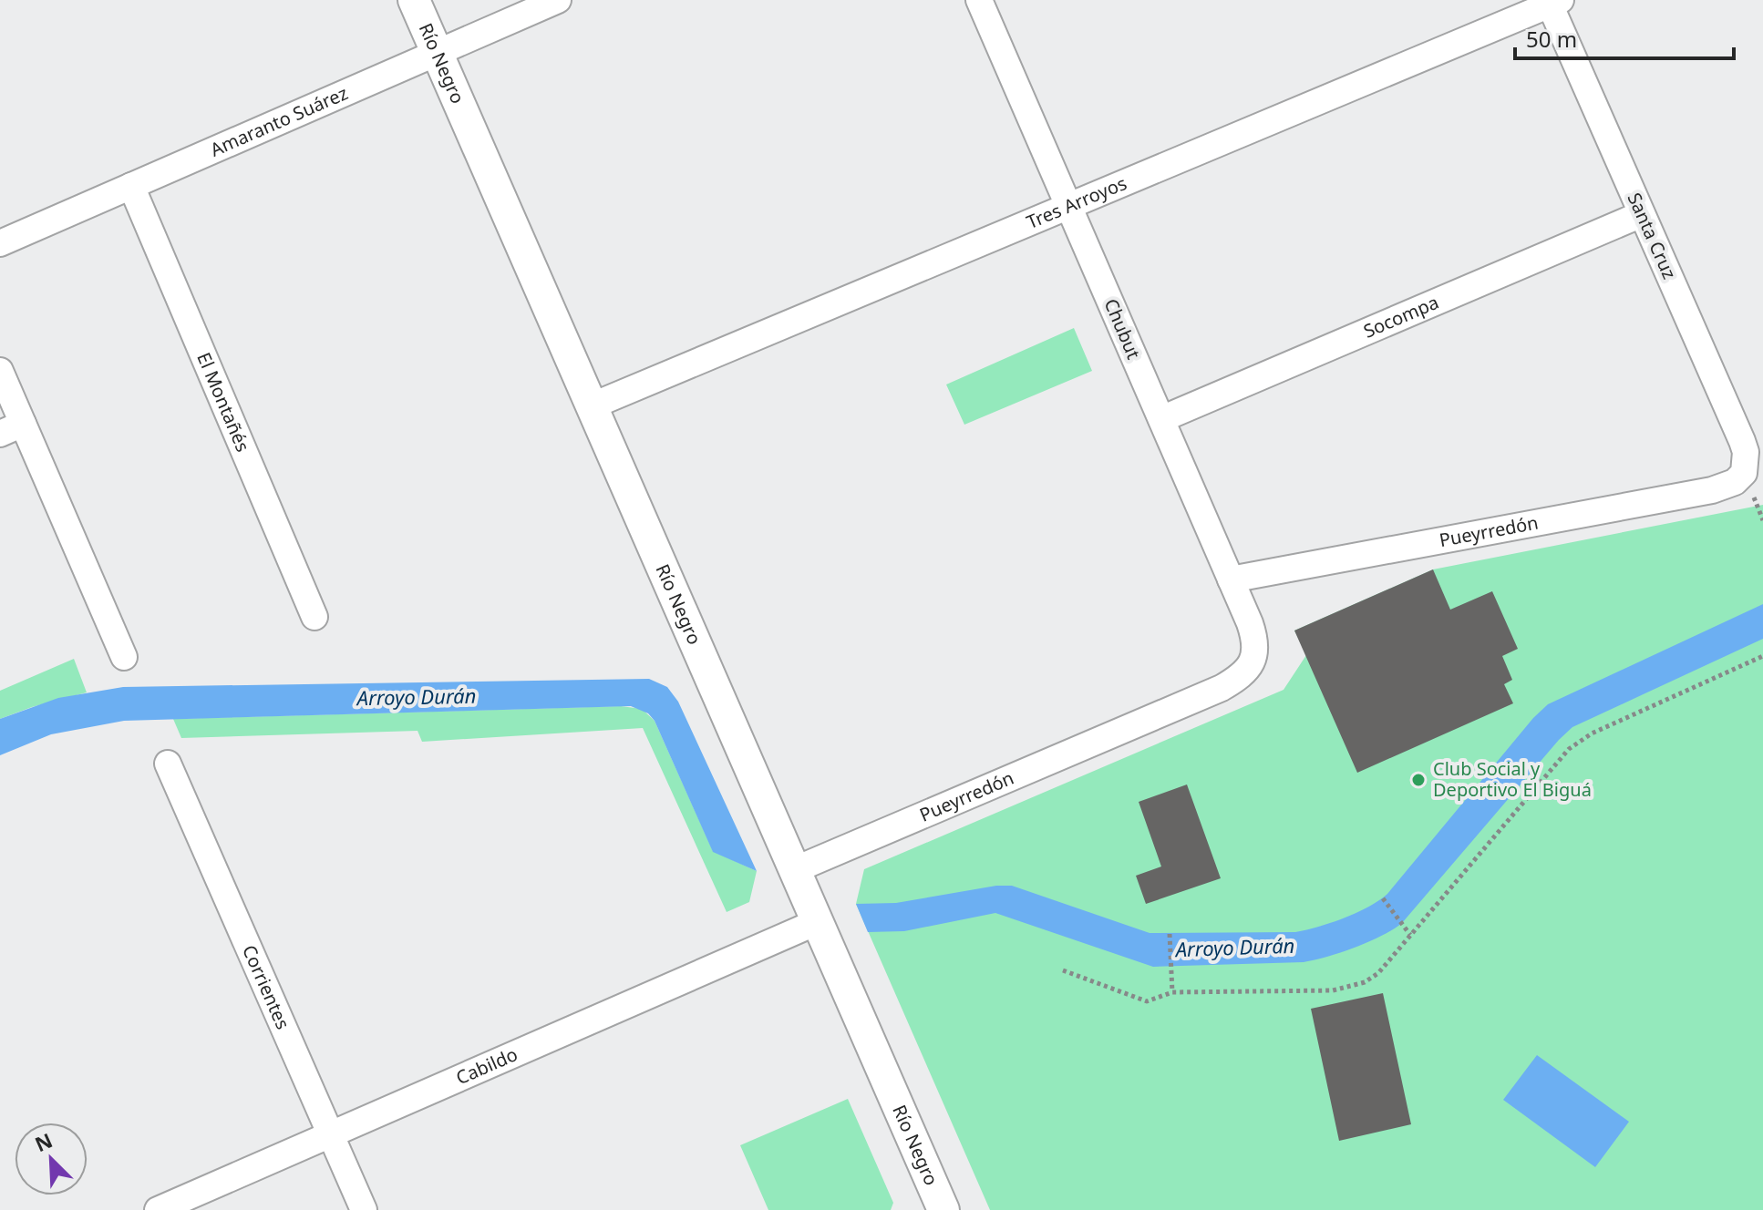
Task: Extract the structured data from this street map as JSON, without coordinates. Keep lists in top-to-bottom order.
{
  "streets": {
    "street": [
      "Río Negro",
      "Amaranto Suárez",
      "Tres Arroyos",
      "Santa Cruz",
      "Socompa",
      "Chubut",
      "El Montañés",
      "Pueyrredón",
      "Corrientes",
      "Cabildo"
    ]
  },
  "crossings": [
    ["Río Negro", "Amaranto Suárez"],
    ["Río Negro", "Tres Arroyos"],
    ["Río Negro", "Pueyrredón"],
    ["Río Negro", "Cabildo"],
    ["Amaranto Suárez", "El Montañés"],
    ["Tres Arroyos", "Santa Cruz"],
    ["Tres Arroyos", "Chubut"],
    ["Santa Cruz", "Socompa"],
    ["Santa Cruz", "Pueyrredón"],
    ["Socompa", "Chubut"],
    ["Chubut", "Pueyrredón"],
    ["Corrientes", "Cabildo"]
  ],
  "water": ["Arroyo Durán"],
  "places": ["Club Social y Deportivo El Biguá"],
  "scale_bar": "50 m",
  "north": "top left"
}
